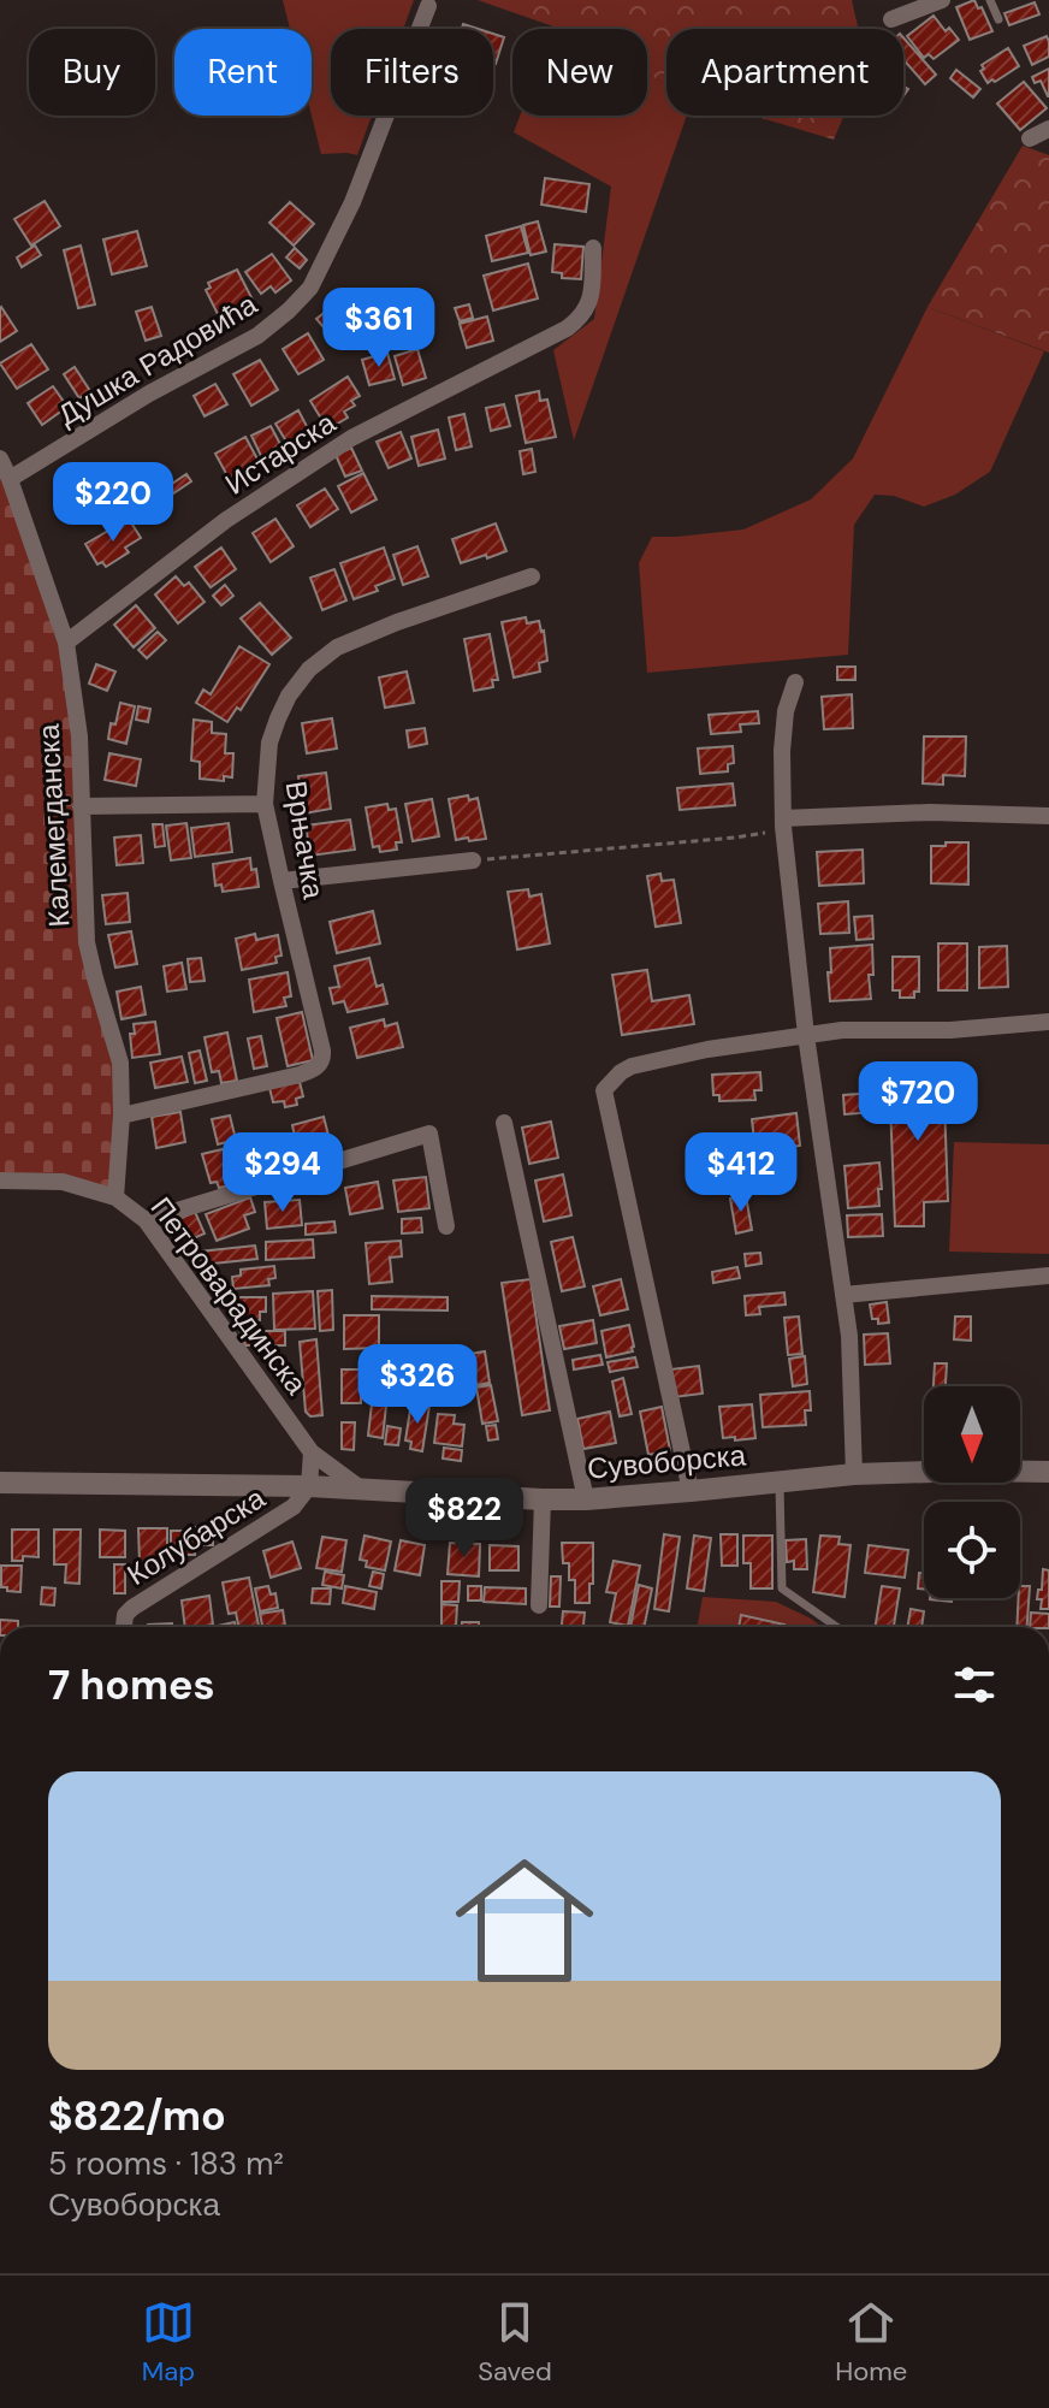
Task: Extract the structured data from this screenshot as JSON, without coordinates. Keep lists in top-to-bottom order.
{
  "streets": {
    "main road": ["Сувоборска"],
    "street": [
      "Душка Радовића",
      "Истарска",
      "Калемегданска",
      "Врњачка",
      "Петроварадинска",
      "Колубарска"
    ]
  },
  "crossings": [
    ["Душка Радовића", "Калемегданска"],
    ["Истарска", "Калемегданска"],
    ["Калемегданска", "Врњачка"],
    ["Калемегданска", "Петроварадинска"],
    ["Петроварадинска", "Сувоборска"],
    ["Сувоборска", "Колубарска"]
  ],
  "north": "bottom",
  "page": {
    "chip": [
      "Buy",
      "Rent",
      "Filters",
      "New",
      "Apartment"
    ],
    "price": [
      "$361",
      "$220",
      "$720",
      "$294",
      "$412",
      "$326",
      "$822"
    ],
    "heading": "7 homes",
    "list": [
      {
        "name": "$822/mo",
        "note": "5 rooms · 183 m² · Сувоборска"
      }
    ],
    "tabs": ["Map", "Saved", "Home"]
  }
}
